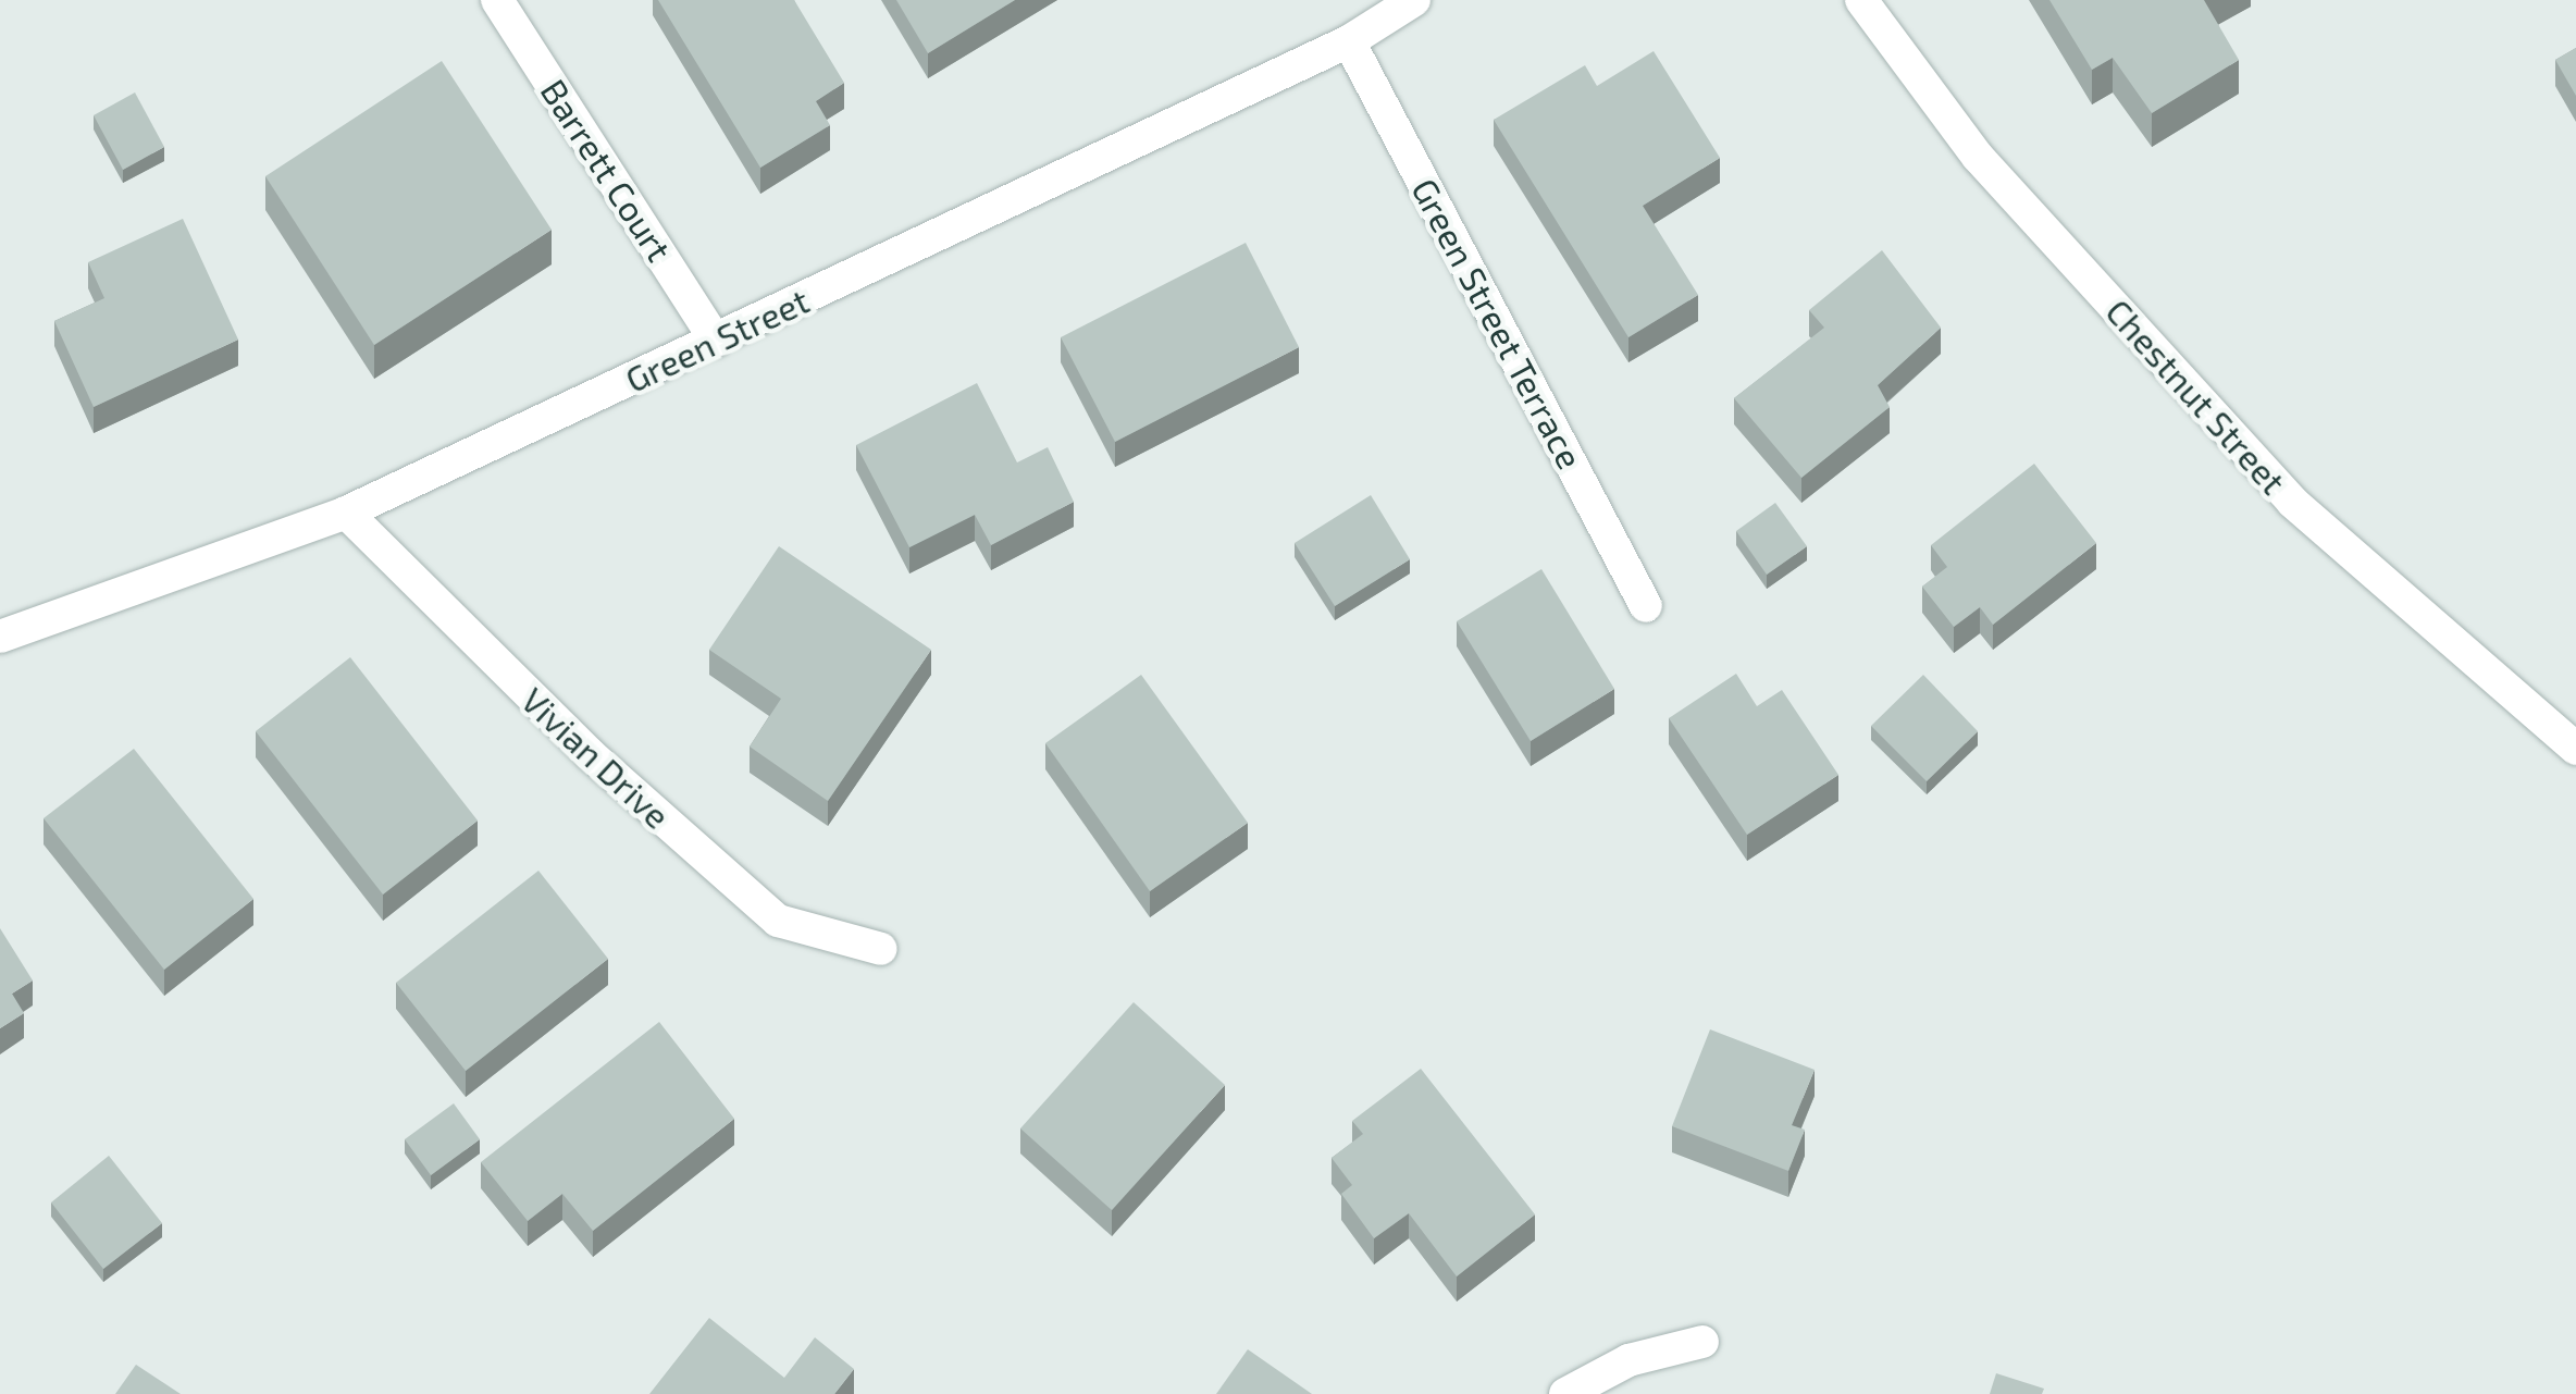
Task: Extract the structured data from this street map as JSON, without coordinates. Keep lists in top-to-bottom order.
{
  "streets": {
    "street": [
      "Barrett Court",
      "Green Street Terrace",
      "Green Street",
      "Chestnut Street",
      "Vivian Drive"
    ]
  },
  "crossings": [
    ["Barrett Court", "Green Street"],
    ["Green Street Terrace", "Green Street"],
    ["Green Street", "Vivian Drive"]
  ]
}
